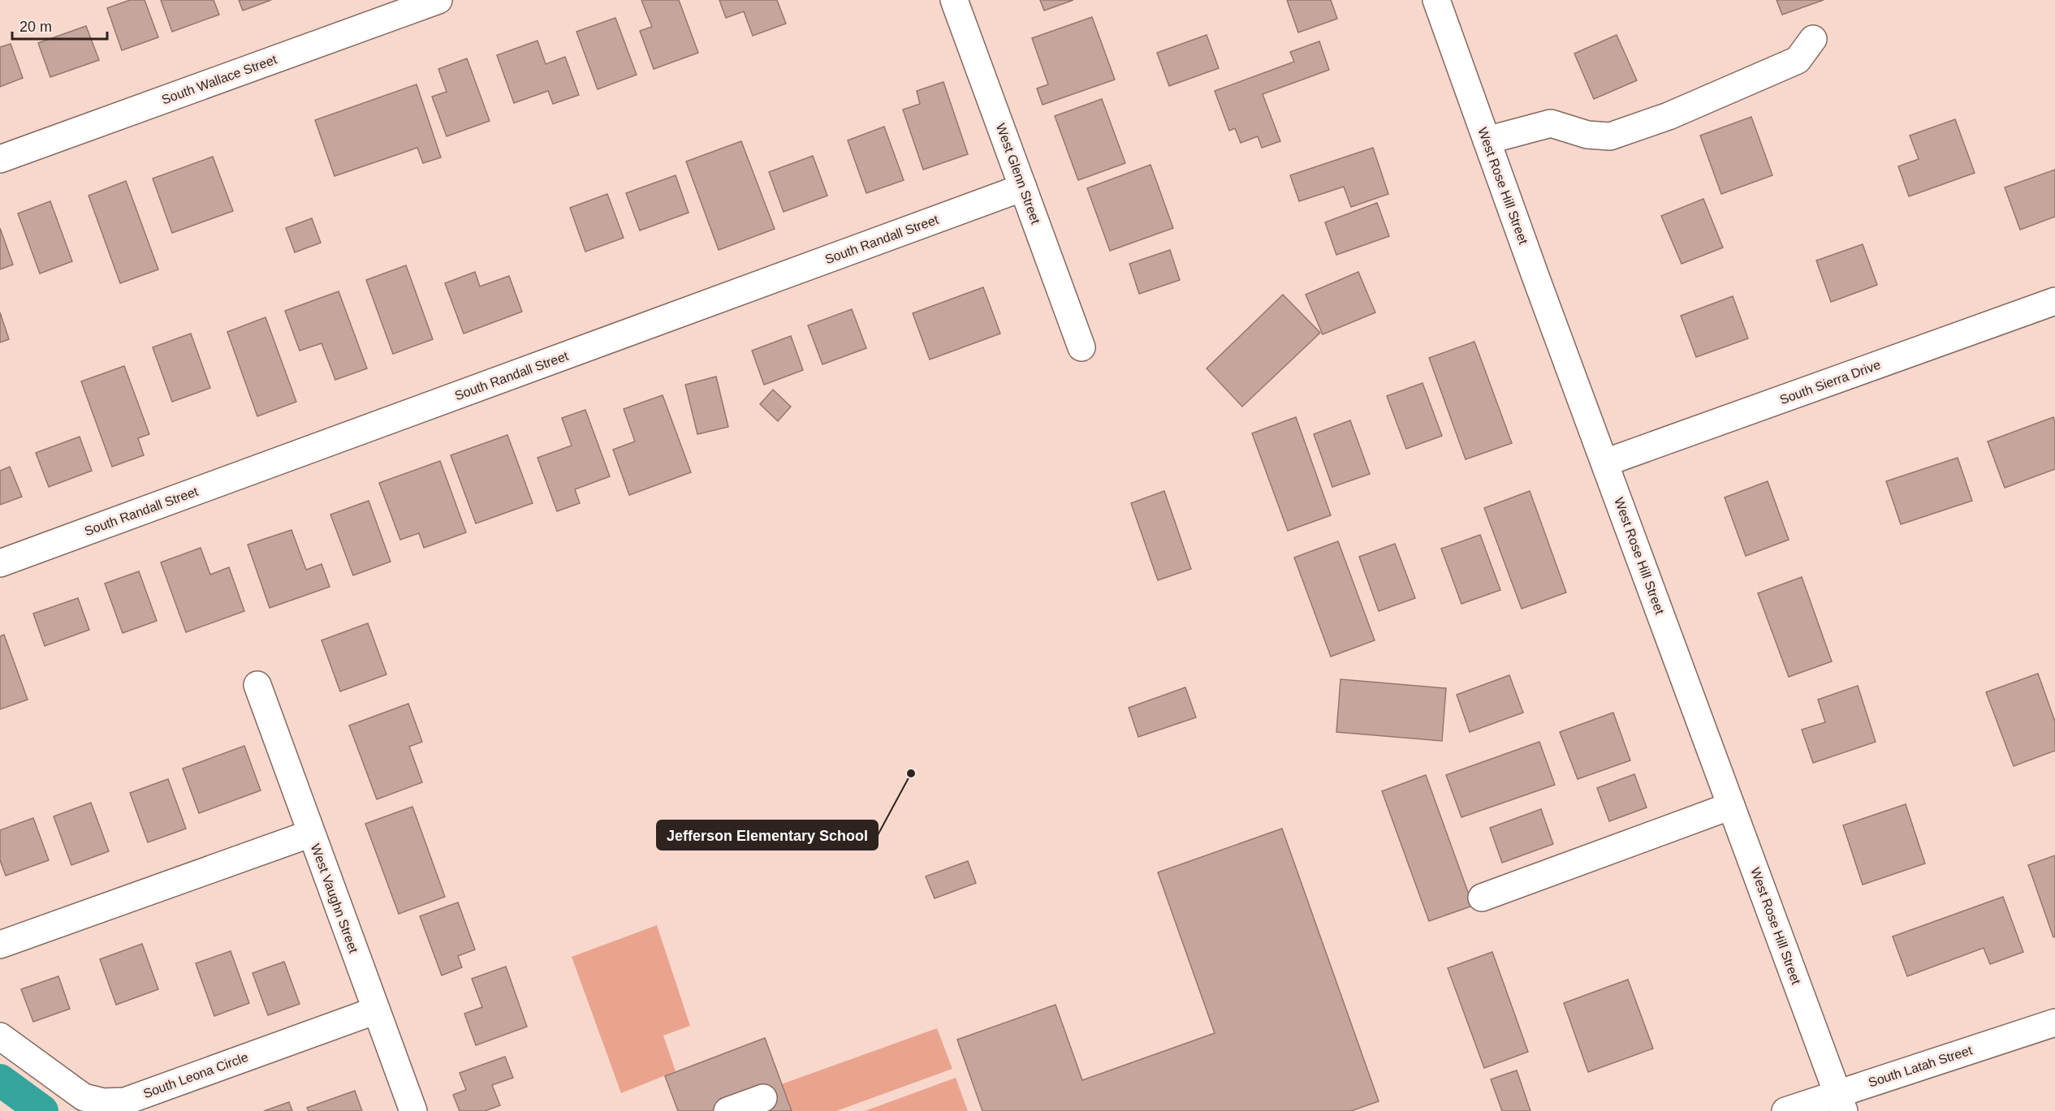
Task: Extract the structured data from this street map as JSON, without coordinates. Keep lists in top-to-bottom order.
{
  "streets": {
    "street": [
      "South Wallace Street",
      "West Glenn Street",
      "West Rose Hill Street",
      "South Randall Street",
      "South Sierra Drive",
      "West Vaughn Street",
      "South Latah Street",
      "South Leona Circle"
    ]
  },
  "crossings": [
    ["West Glenn Street", "South Randall Street"],
    ["West Rose Hill Street", "South Sierra Drive"],
    ["West Rose Hill Street", "South Latah Street"],
    ["West Vaughn Street", "South Leona Circle"]
  ],
  "places": ["Jefferson Elementary School"],
  "scale_bar": "20 m"
}
